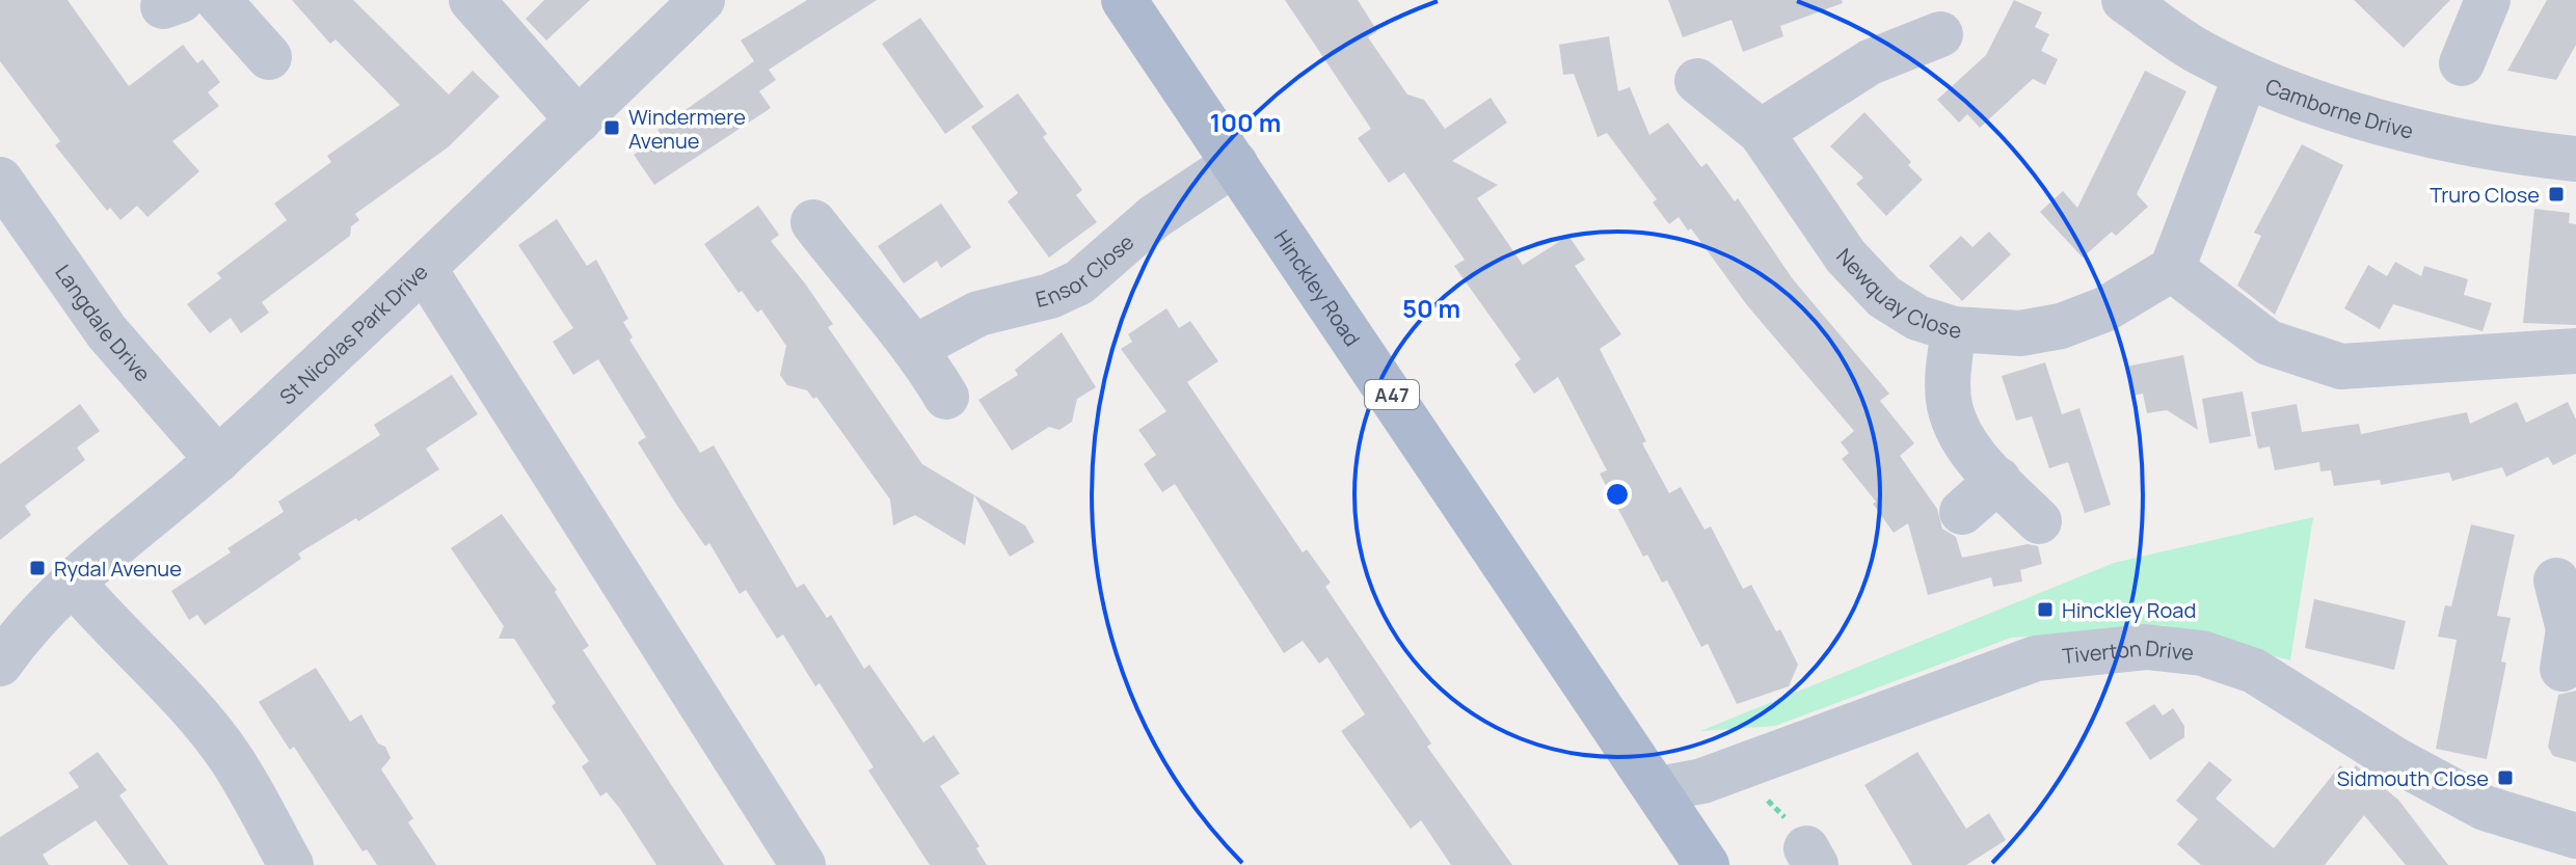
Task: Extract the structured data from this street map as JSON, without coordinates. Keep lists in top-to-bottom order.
{
  "streets": {
    "main road": ["Hinckley Road", "A47"],
    "street": [
      "Camborne Drive",
      "Ensor Close",
      "Newquay Close",
      "Langdale Drive",
      "St Nicolas Park Drive",
      "Tiverton Drive"
    ]
  },
  "crossings": [
    ["Ensor Close", "Hinckley Road"],
    ["Hinckley Road", "Tiverton Drive"],
    ["Langdale Drive", "St Nicolas Park Drive"]
  ],
  "places": {
    "transit": [
      "Windermere Avenue",
      "Truro Close",
      "Rydal Avenue",
      "Hinckley Road",
      "Sidmouth Close"
    ]
  },
  "rings": ["100 m", "50 m"]
}
